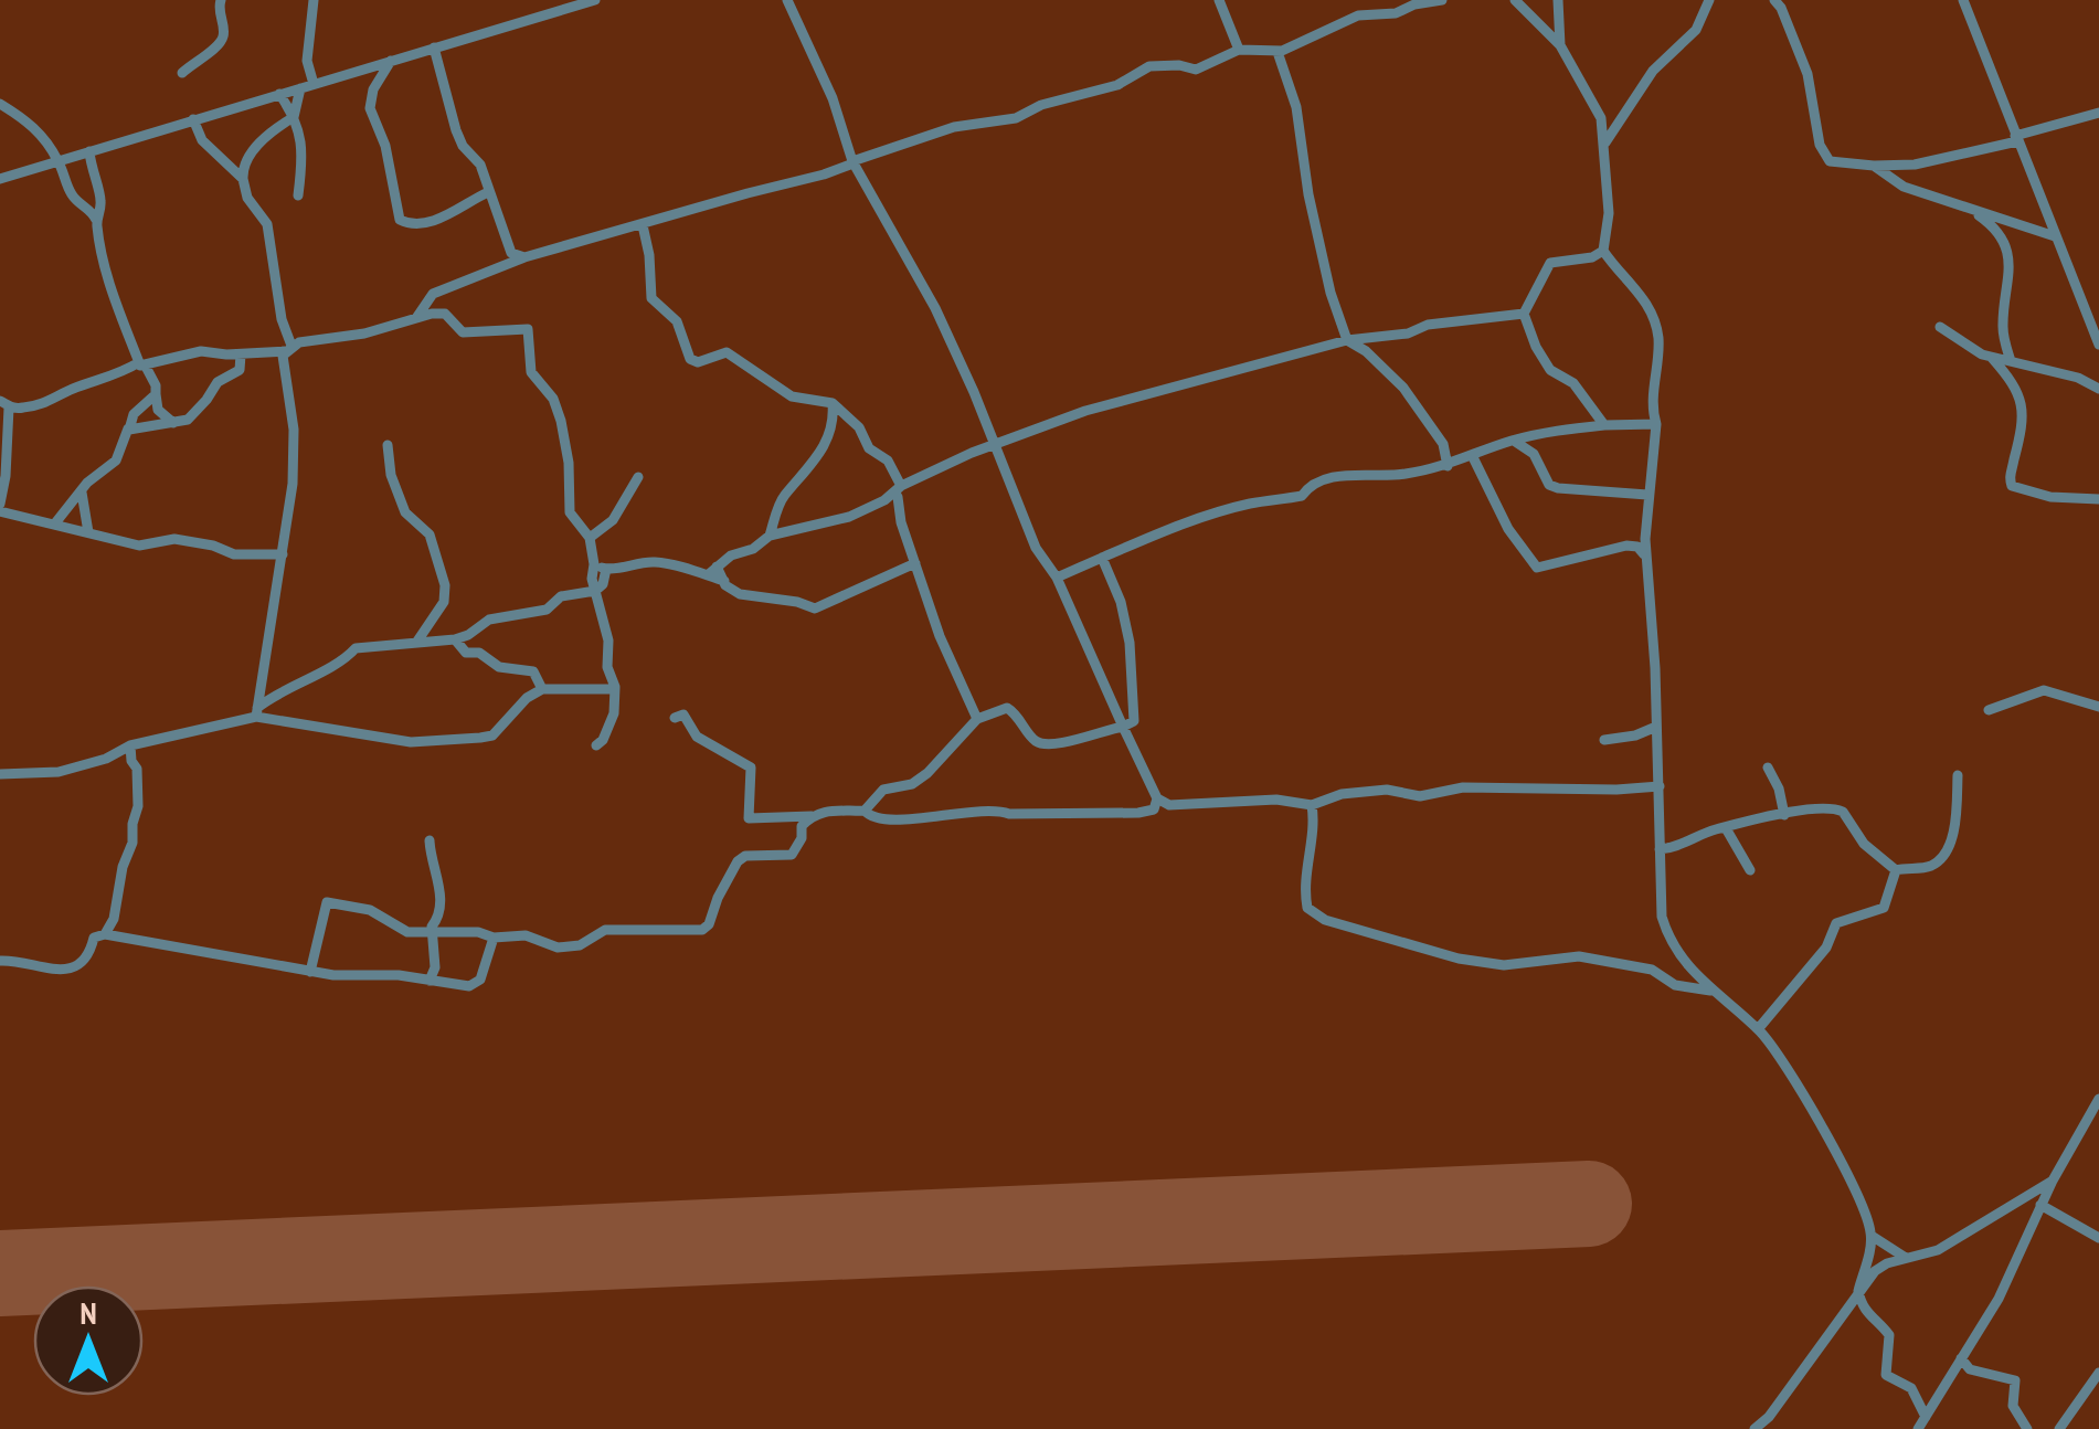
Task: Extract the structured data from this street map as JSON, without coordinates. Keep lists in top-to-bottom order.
{
  "north": "top"
}
